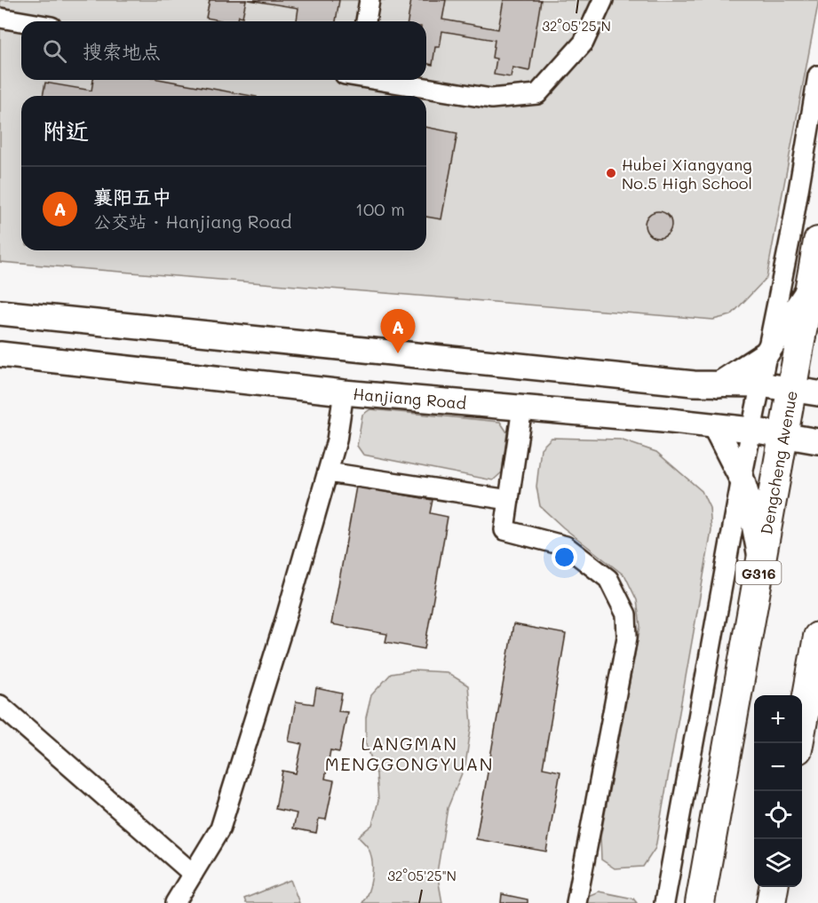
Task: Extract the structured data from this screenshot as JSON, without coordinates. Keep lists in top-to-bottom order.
{
  "streets": {
    "highway": ["Dengcheng Avenue", "G316"],
    "main road": ["Hanjiang Road"]
  },
  "crossings": [
    ["Hanjiang Road", "Dengcheng Avenue"]
  ],
  "districts": ["LANGMAN MENGGONGYUAN"],
  "places": ["Hubei Xiangyang No.5 High School"],
  "page": {
    "search": "搜索地点",
    "heading": "附近",
    "list": [
      {
        "mark": "A",
        "name": "襄阳五中",
        "note": "公交站 · Hanjiang Road",
        "value": "100 m"
      }
    ],
    "pins": "A",
    "map_buttons": ["+", "−"]
  },
  "coordinates": ["32°05'25\"N"]
}
